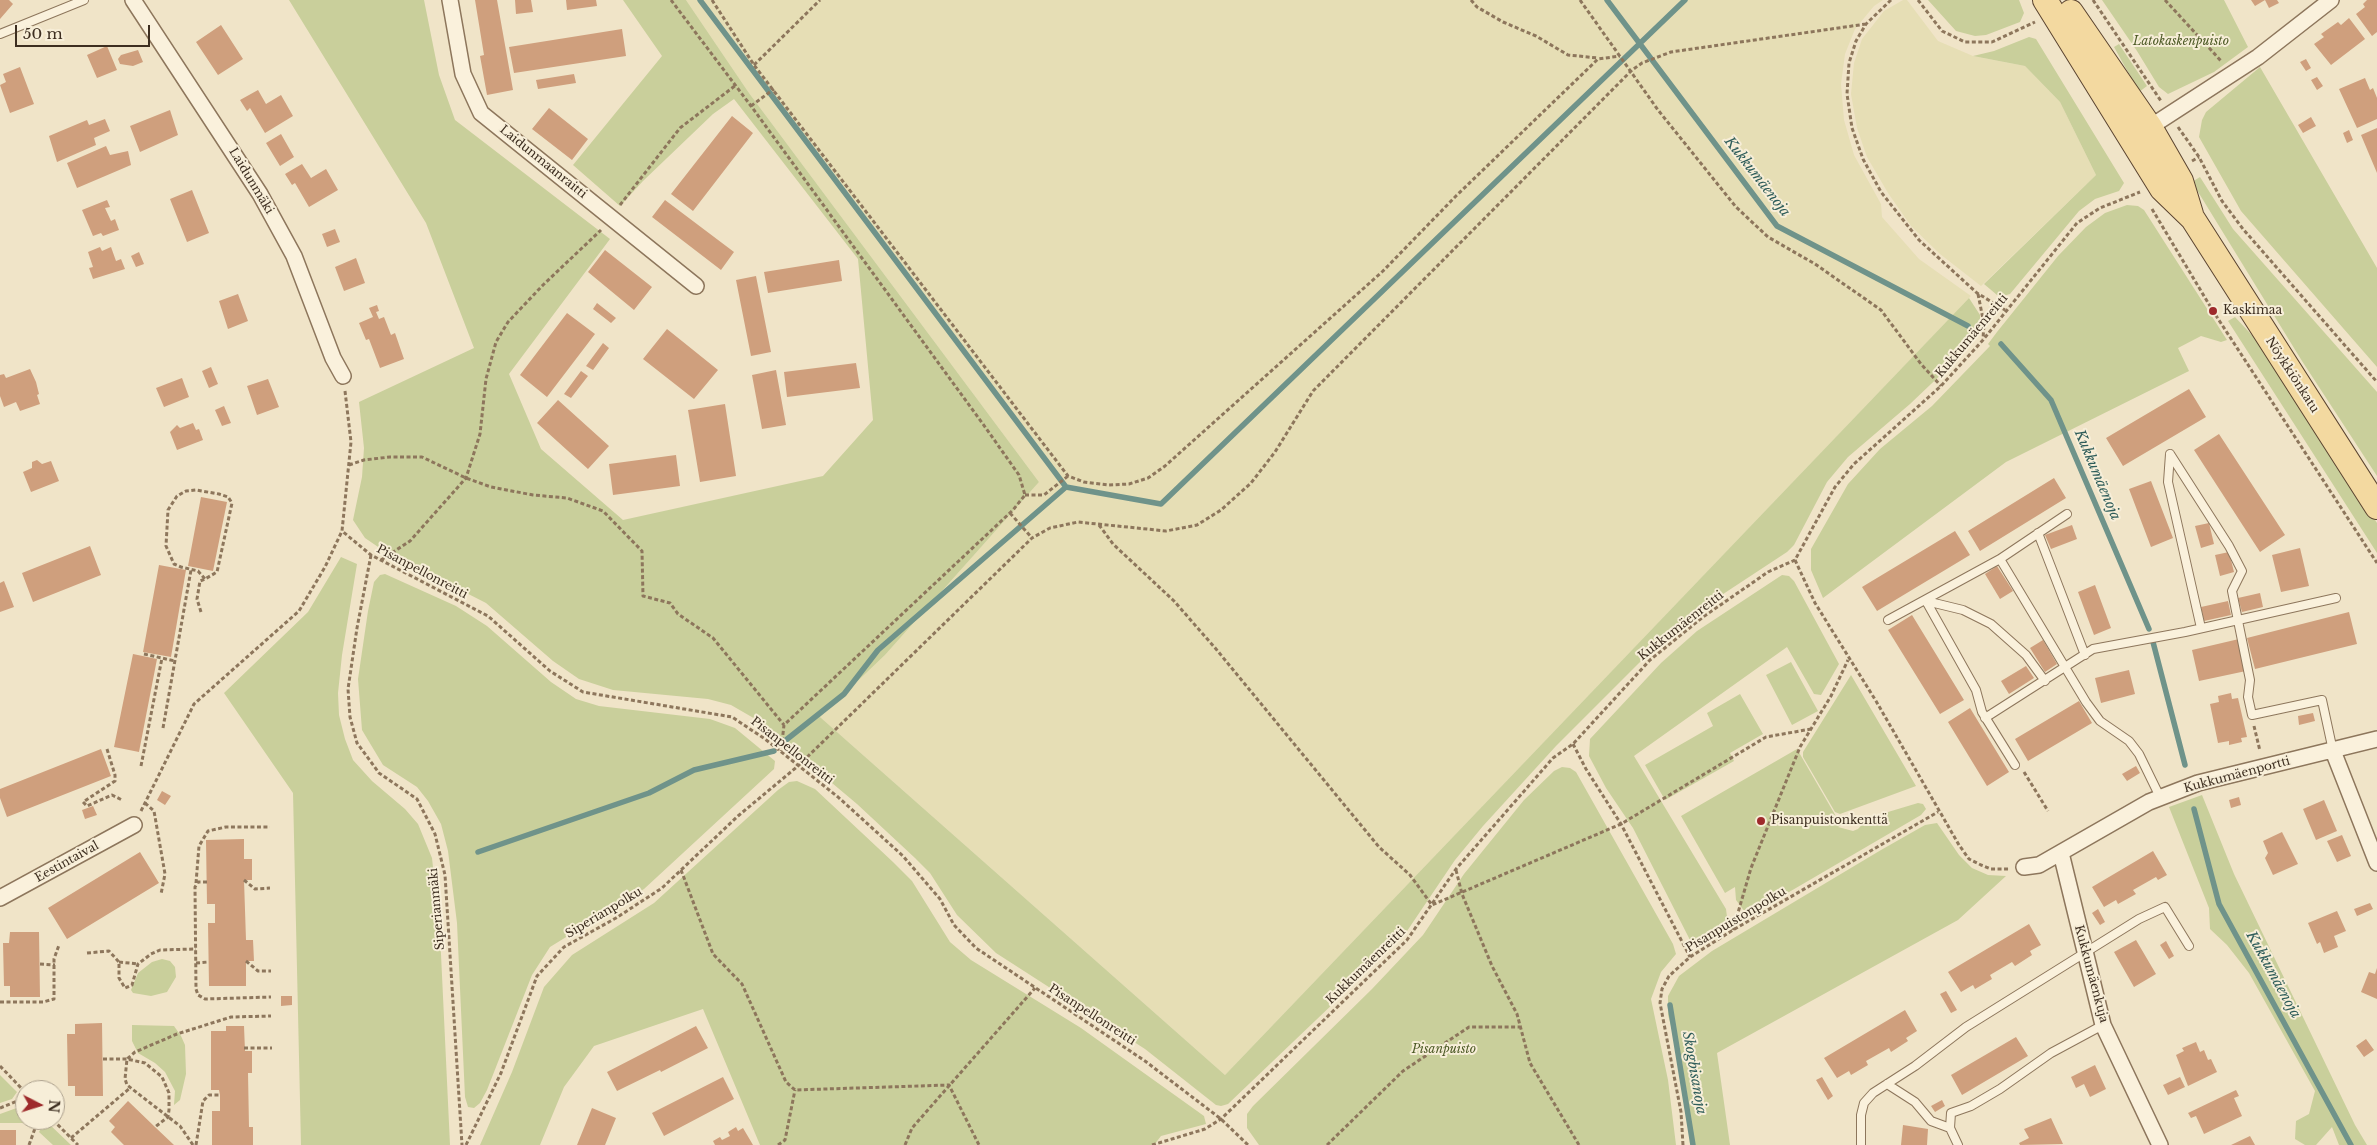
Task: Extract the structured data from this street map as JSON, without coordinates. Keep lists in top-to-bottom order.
{
  "streets": {
    "main road": ["Nöykkiönkatu"],
    "street": [
      "Laidunmaanraitti",
      "Laidunmäki",
      "Kukkumäenportti",
      "Eestintaival",
      "Kukkumäenkuja"
    ],
    "path": [
      "Kukkumäenreitti",
      "Pisanpellonreitti",
      "Siperianmäki",
      "Siperianpolku",
      "Pisanpuistonpolku"
    ]
  },
  "crossings": [
    ["Kukkumäenreitti", "Pisanpellonreitti"],
    ["Pisanpellonreitti", "Siperianmäki"],
    ["Pisanpellonreitti", "Siperianpolku"],
    ["Kukkumäenportti", "Kukkumäenkuja"]
  ],
  "water": ["Kukkumäenoja", "Skogbisanoja"],
  "parks": ["Latokaskenpuisto", "Pisanpuisto"],
  "places": ["Kaskimaa", "Pisanpuistonkenttä"],
  "scale_bar": "50 m",
  "north": "right"
}
